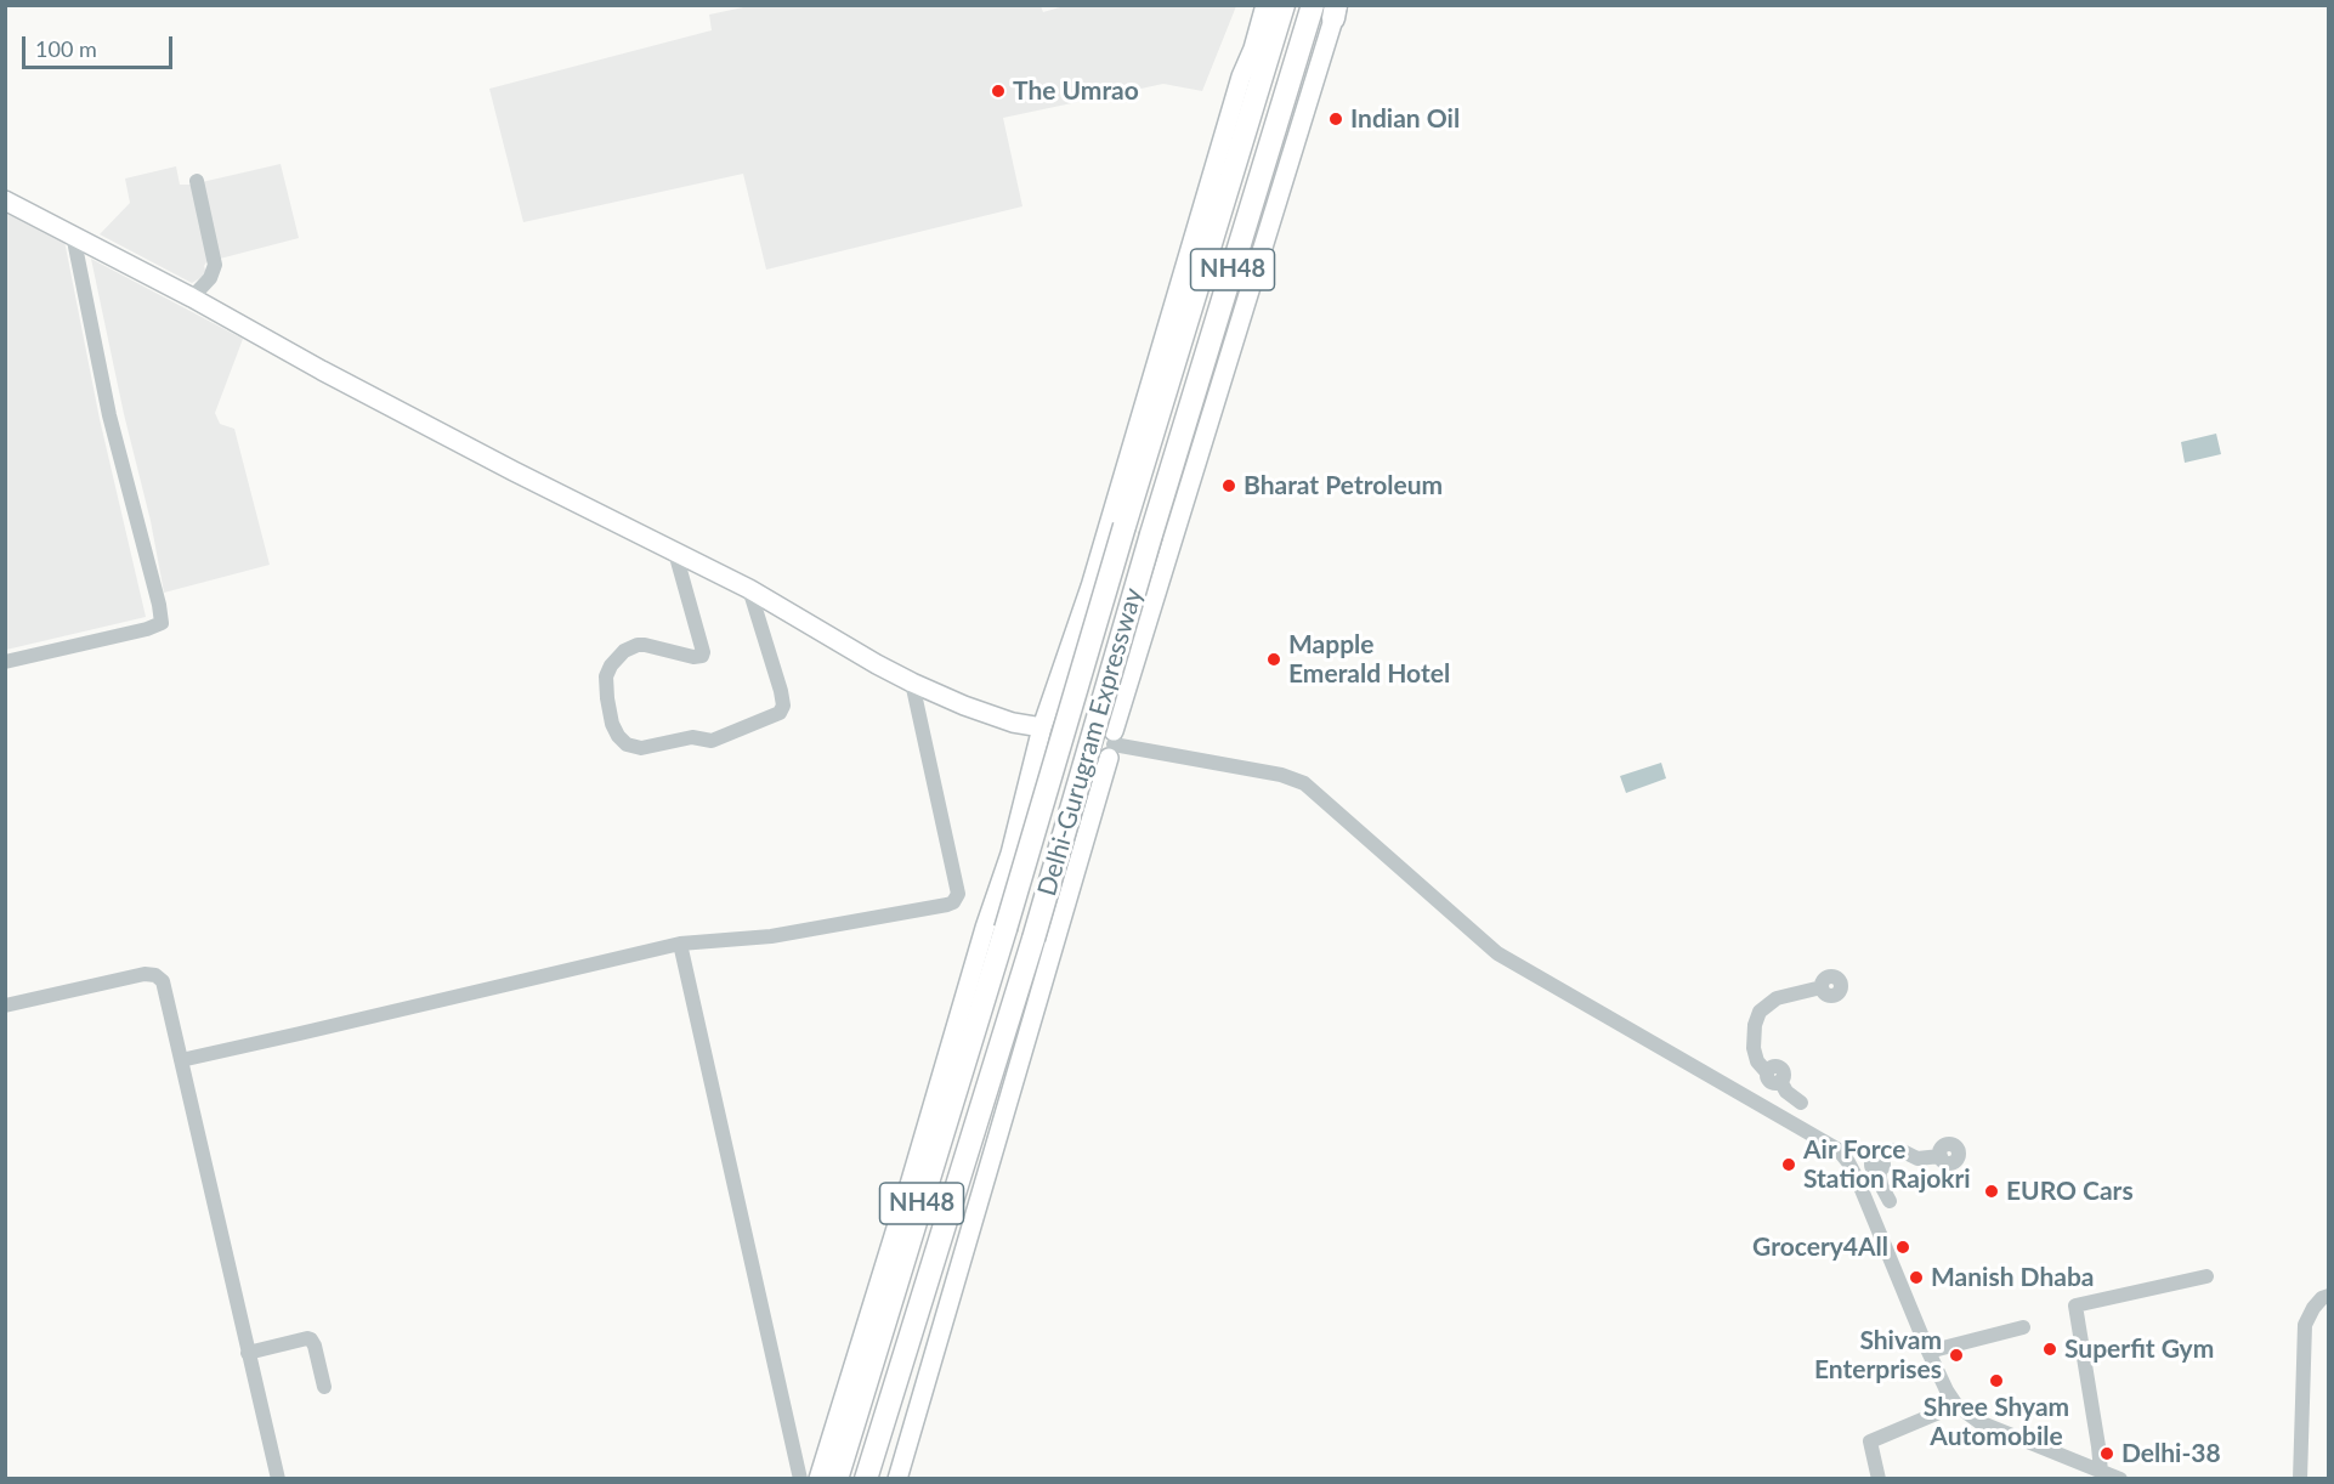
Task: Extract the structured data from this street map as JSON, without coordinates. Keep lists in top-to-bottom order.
{
  "streets": {
    "highway": ["NH48", "Delhi-Gurugram Expressway"]
  },
  "places": [
    "The Umrao",
    "Indian Oil",
    "Bharat Petroleum",
    "Mapple Emerald Hotel",
    "Air Force Station Rajokri",
    "EURO Cars",
    "Grocery4All",
    "Manish Dhaba",
    "Superfit Gym",
    "Shivam Enterprises",
    "Shree Shyam Automobile",
    "Delhi-38"
  ],
  "scale_bar": "100 m"
}
